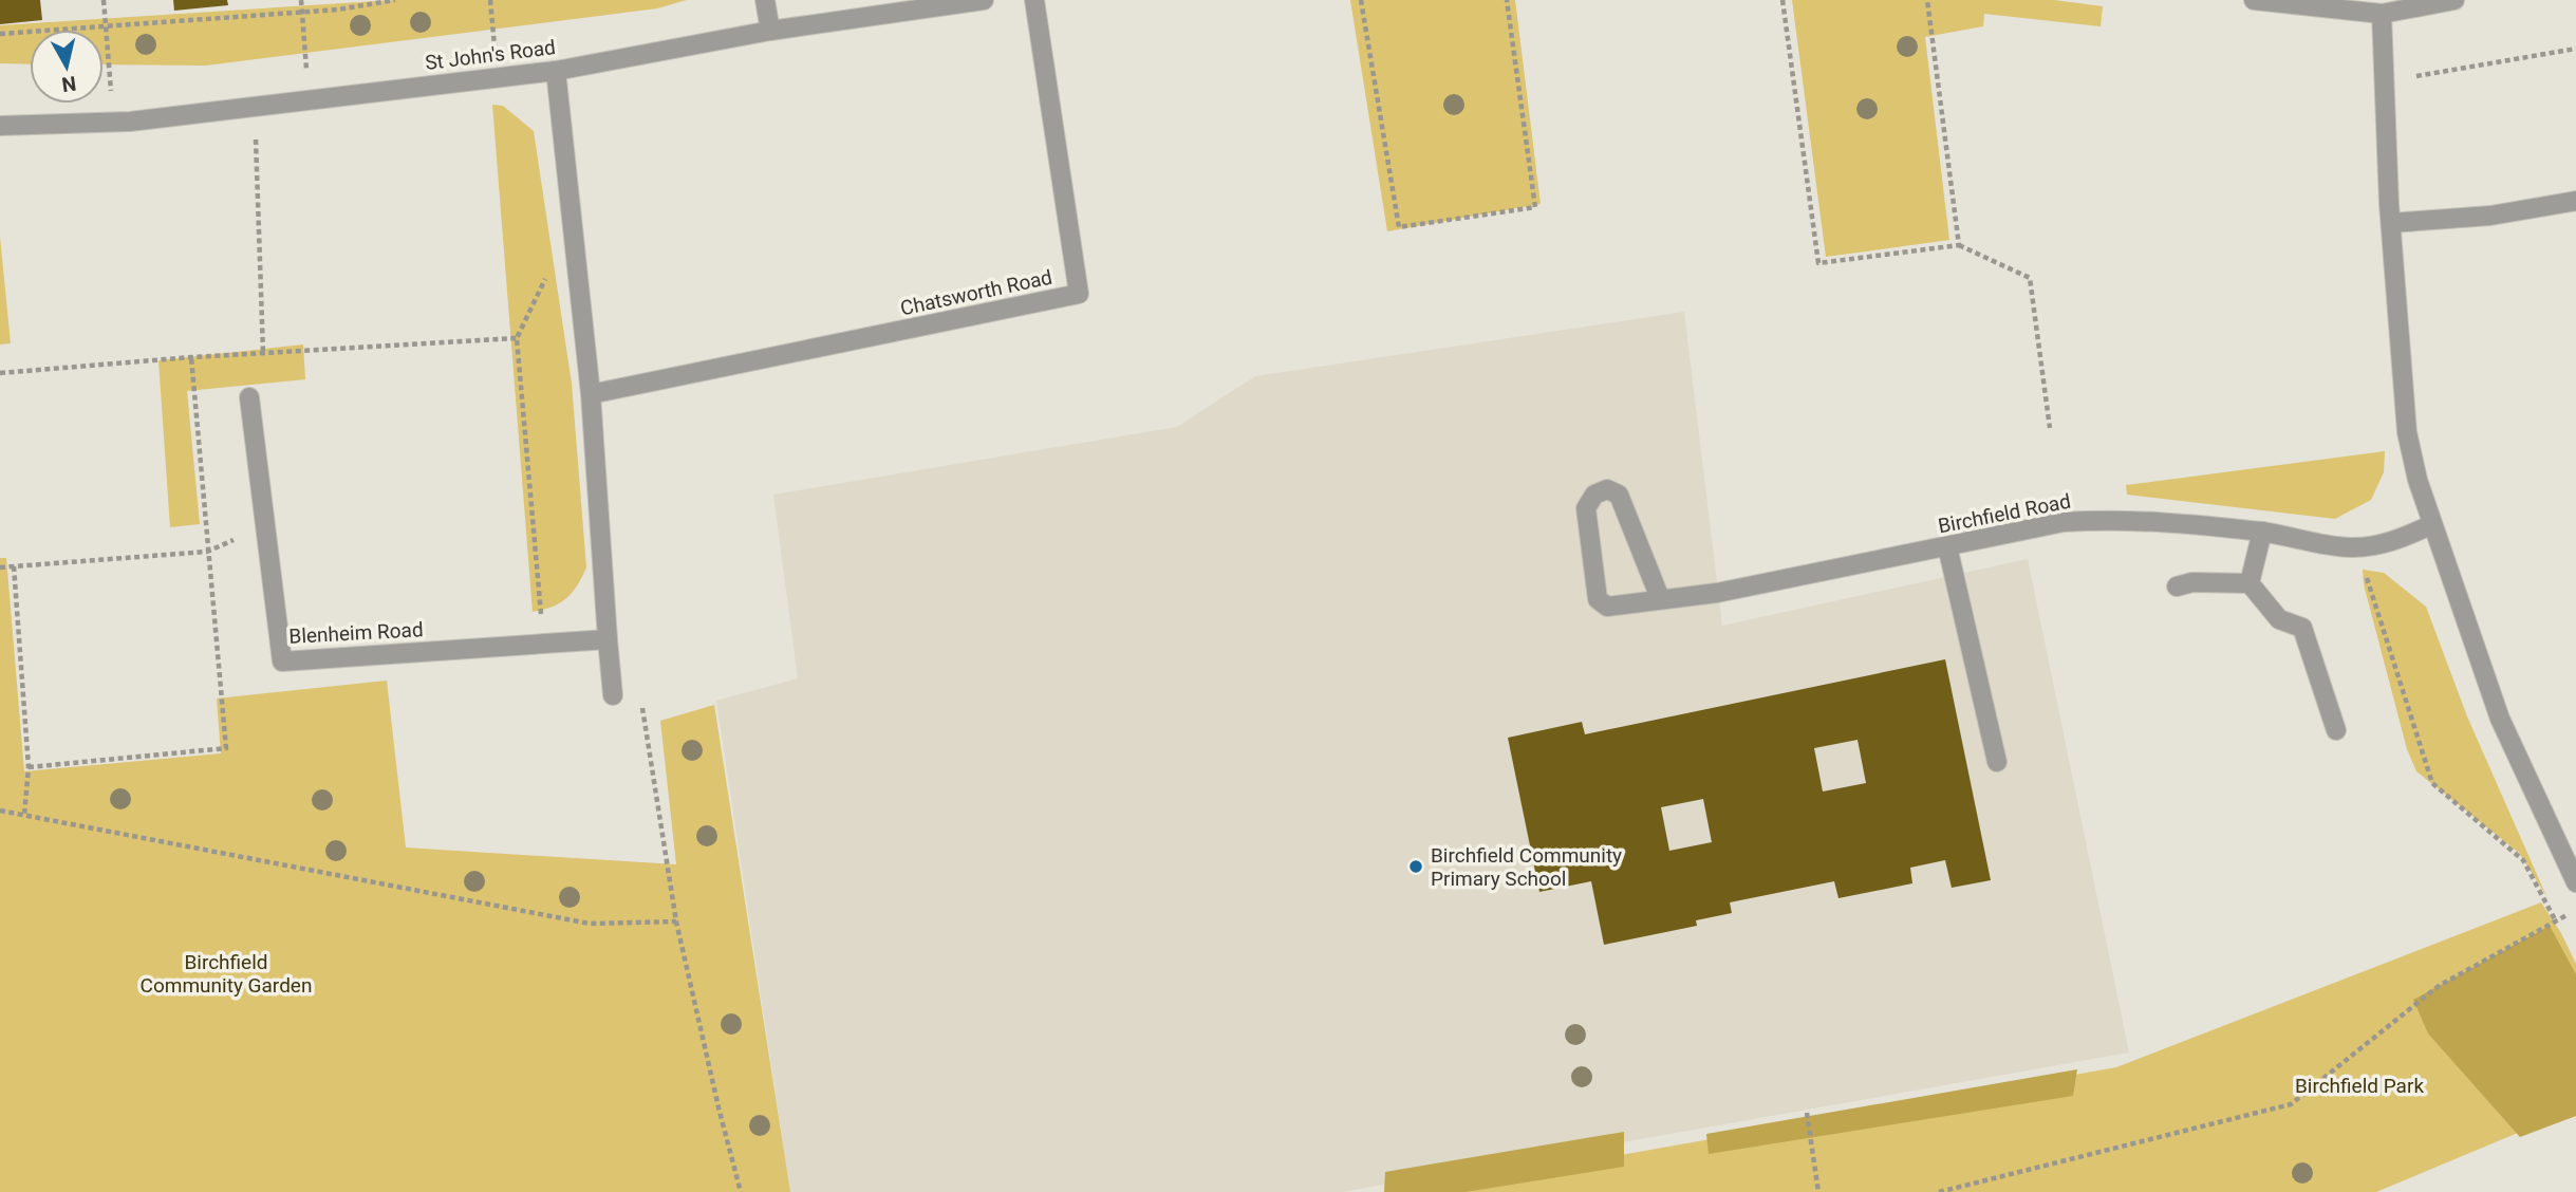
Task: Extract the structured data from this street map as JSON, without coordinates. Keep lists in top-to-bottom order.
{
  "streets": {
    "street": [
      "St John's Road",
      "Chatsworth Road",
      "Birchfield Road",
      "Blenheim Road"
    ]
  },
  "parks": ["Birchfield Community Garden", "Birchfield Park"],
  "places": ["Birchfield Community Primary School"],
  "north": "bottom"
}
